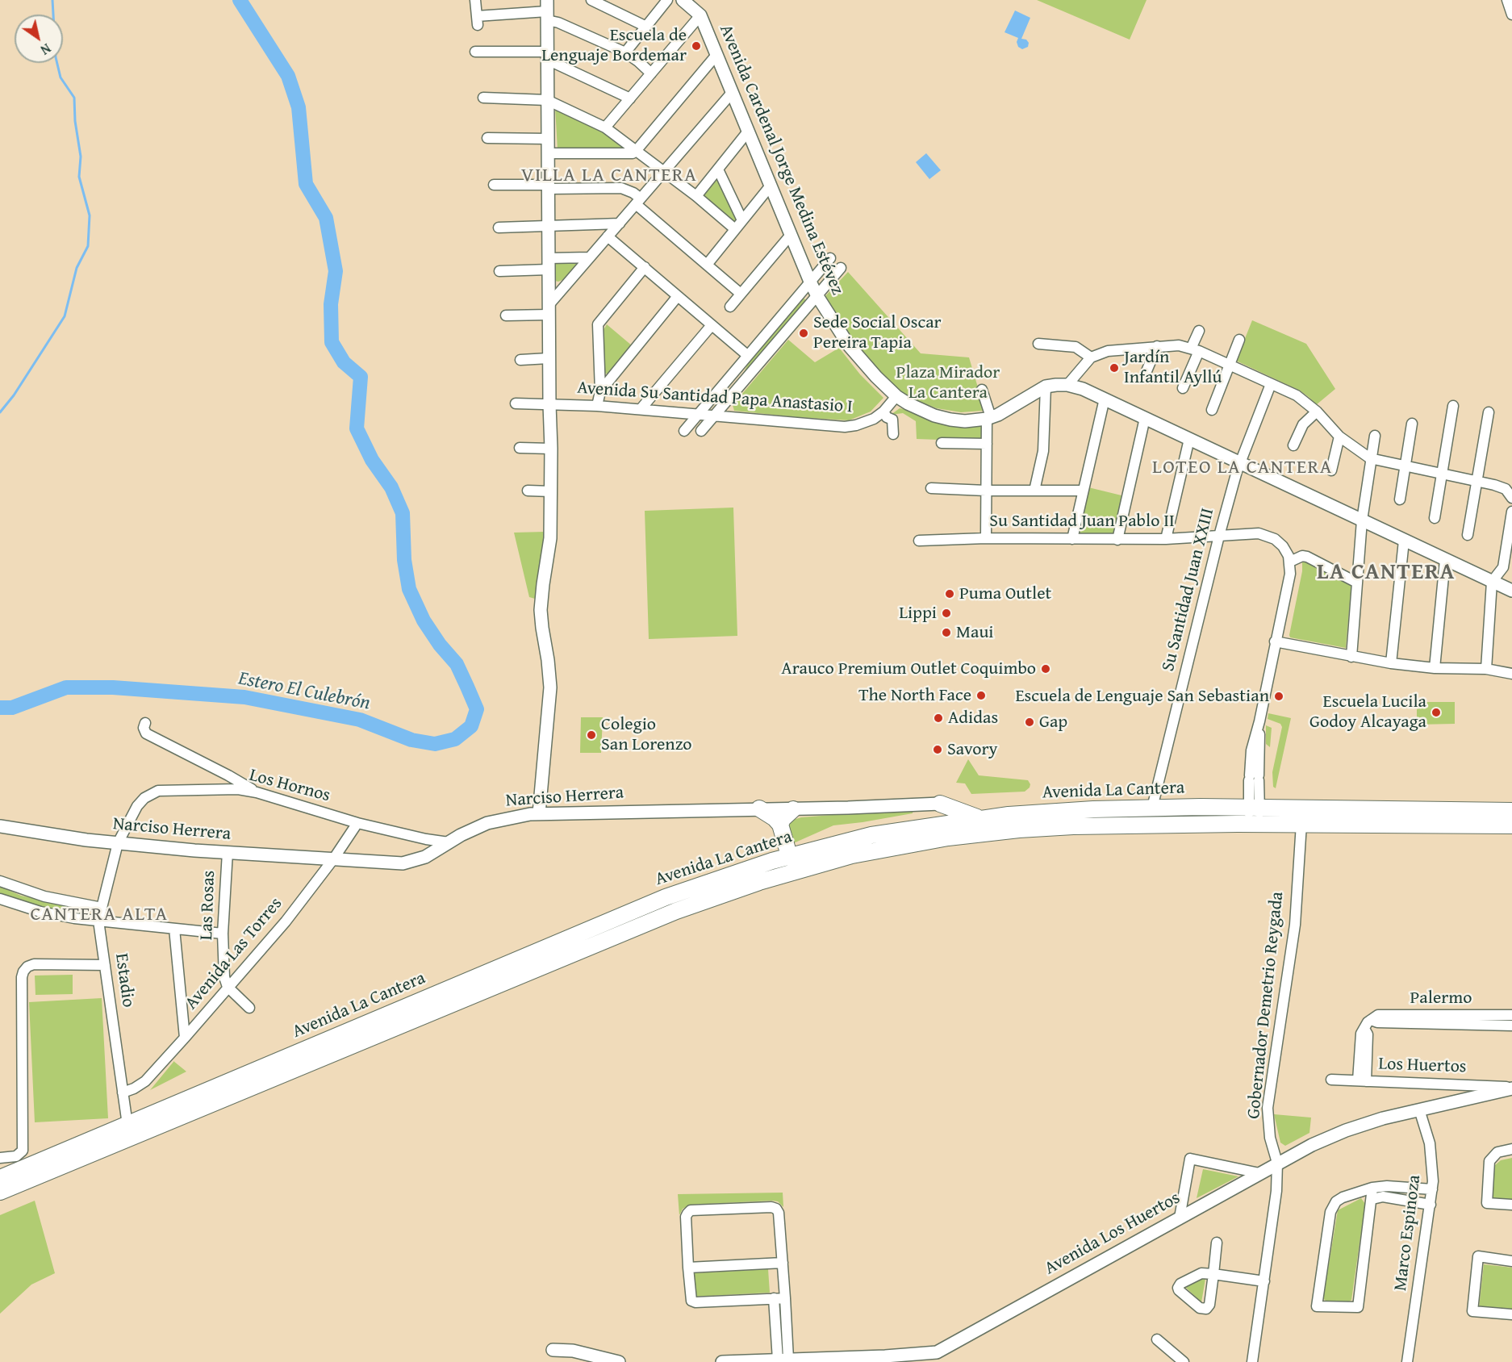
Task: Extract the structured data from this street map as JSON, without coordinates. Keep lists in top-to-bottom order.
{
  "streets": {
    "highway": ["Avenida La Cantera"],
    "street": [
      "Avenida Cardenal Jorge Medina Estévez",
      "Avenida Su Santidad Papa Anastasio I",
      "Su Santidad Juan Pablo II",
      "Su Santidad Juan XXIII",
      "Los Hornos",
      "Narciso Herrera",
      "Las Rosas",
      "Avenida Las Torres",
      "Estadio",
      "Palermo",
      "Gobernador Demetrio Reygada",
      "Los Huertos",
      "Marco Espinoza",
      "Avenida Los Huertos"
    ]
  },
  "crossings": [
    ["Avenida Cardenal Jorge Medina Estévez", "Avenida Su Santidad Papa Anastasio I"],
    ["Avenida Cardenal Jorge Medina Estévez", "Su Santidad Juan XXIII"],
    ["Su Santidad Juan Pablo II", "Su Santidad Juan XXIII"],
    ["Su Santidad Juan XXIII", "Avenida La Cantera"],
    ["Los Hornos", "Narciso Herrera"],
    ["Los Hornos", "Avenida Las Torres"],
    ["Los Hornos", "Estadio"],
    ["Avenida La Cantera", "Estadio"],
    ["Avenida La Cantera", "Gobernador Demetrio Reygada"],
    ["Narciso Herrera", "Las Rosas"],
    ["Narciso Herrera", "Avenida Las Torres"],
    ["Narciso Herrera", "Estadio"],
    ["Las Rosas", "Avenida Las Torres"],
    ["Avenida Las Torres", "Estadio"],
    ["Gobernador Demetrio Reygada", "Avenida Los Huertos"],
    ["Los Huertos", "Avenida Los Huertos"],
    ["Marco Espinoza", "Avenida Los Huertos"]
  ],
  "districts": [
    "VILLA LA CANTERA",
    "LOTEO LA CANTERA",
    "LA CANTERA",
    "CANTERA ALTA"
  ],
  "water": ["Estero El Culebrón"],
  "parks": ["Plaza Mirador La Cantera"],
  "places": [
    "Escuela de Lenguaje Bordemar",
    "Sede Social Oscar Pereira Tapia",
    "Jardín Infantil Ayllú",
    "Puma Outlet",
    "Lippi",
    "Maui",
    "Arauco Premium Outlet Coquimbo",
    "The North Face",
    "Escuela de Lenguaje San Sebastian",
    "Escuela Lucila Godoy Alcayaga",
    "Adidas",
    "Gap",
    "Colegio San Lorenzo",
    "Savory"
  ],
  "north": "bottom right"
}
